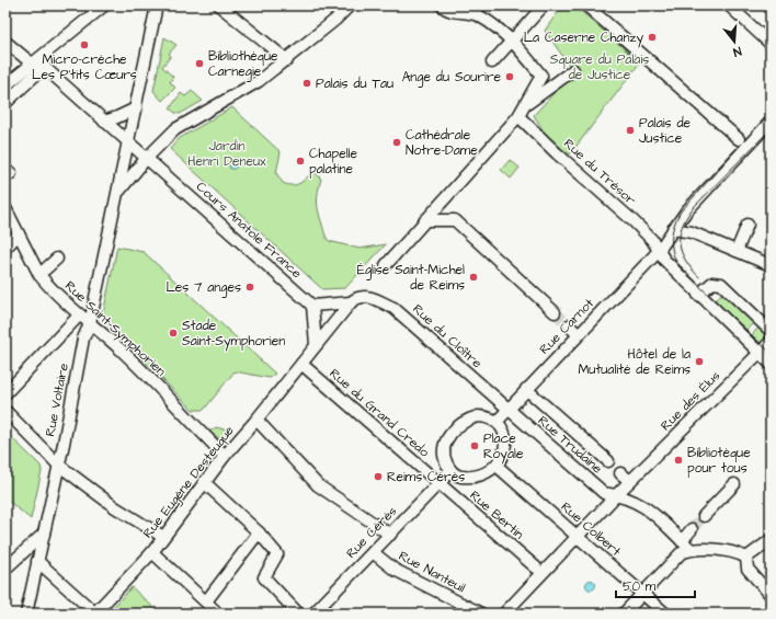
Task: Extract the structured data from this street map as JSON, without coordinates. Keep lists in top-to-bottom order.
{
  "streets": {
    "street": [
      "Rue du Trésor",
      "Cours Anatole France",
      "Rue Carnot",
      "Rue Saint-Symphorien",
      "Rue du Cloître",
      "Rue Voltaire",
      "Rue des Élus",
      "Rue du Grand Credo",
      "Rue Trudaine",
      "Rue Eugène Desteuque",
      "Rue Bertin",
      "Rue Colbert",
      "Rue Cérès",
      "Rue Nanteuil"
    ]
  },
  "crossings": [
    ["Rue du Trésor", "Rue Carnot"],
    ["Rue du Trésor", "Rue des Élus"],
    ["Cours Anatole France", "Rue Voltaire"],
    ["Rue Carnot", "Rue du Cloître"],
    ["Rue Carnot", "Rue Trudaine"],
    ["Rue Carnot", "Rue Colbert"],
    ["Rue Carnot", "Rue Cérès"],
    ["Rue Saint-Symphorien", "Rue Voltaire"],
    ["Rue Saint-Symphorien", "Rue Eugène Desteuque"],
    ["Rue du Cloître", "Rue Trudaine"],
    ["Rue du Cloître", "Rue Eugène Desteuque"],
    ["Rue des Élus", "Rue Trudaine"],
    ["Rue des Élus", "Rue Colbert"],
    ["Rue du Grand Credo", "Rue Eugène Desteuque"],
    ["Rue du Grand Credo", "Rue Bertin"],
    ["Rue du Grand Credo", "Rue Cérès"],
    ["Rue Bertin", "Rue Cérès"],
    ["Rue Colbert", "Rue Cérès"],
    ["Rue Cérès", "Rue Nanteuil"]
  ],
  "parks": ["Square du Palais de Justice", "Jardin Henri Deneux"],
  "places": [
    "La Caserne Chanzy",
    "Micro-crèche Les P'tits Cœurs",
    "Bibliothèque Carnegie",
    "Ange du Sourire",
    "Palais du Tau",
    "Palais de Justice",
    "Cathédrale Notre-Dame",
    "Chapelle palatine",
    "Église Saint-Michel de Reims",
    "Les 7 anges",
    "Stade Saint-Symphorien",
    "Hôtel de la Mutualité de Reims",
    "Place Royale",
    "Bibliotèque pour tous",
    "Reims Cérès"
  ],
  "scale_bar": "50 m",
  "north": "bottom"
}
